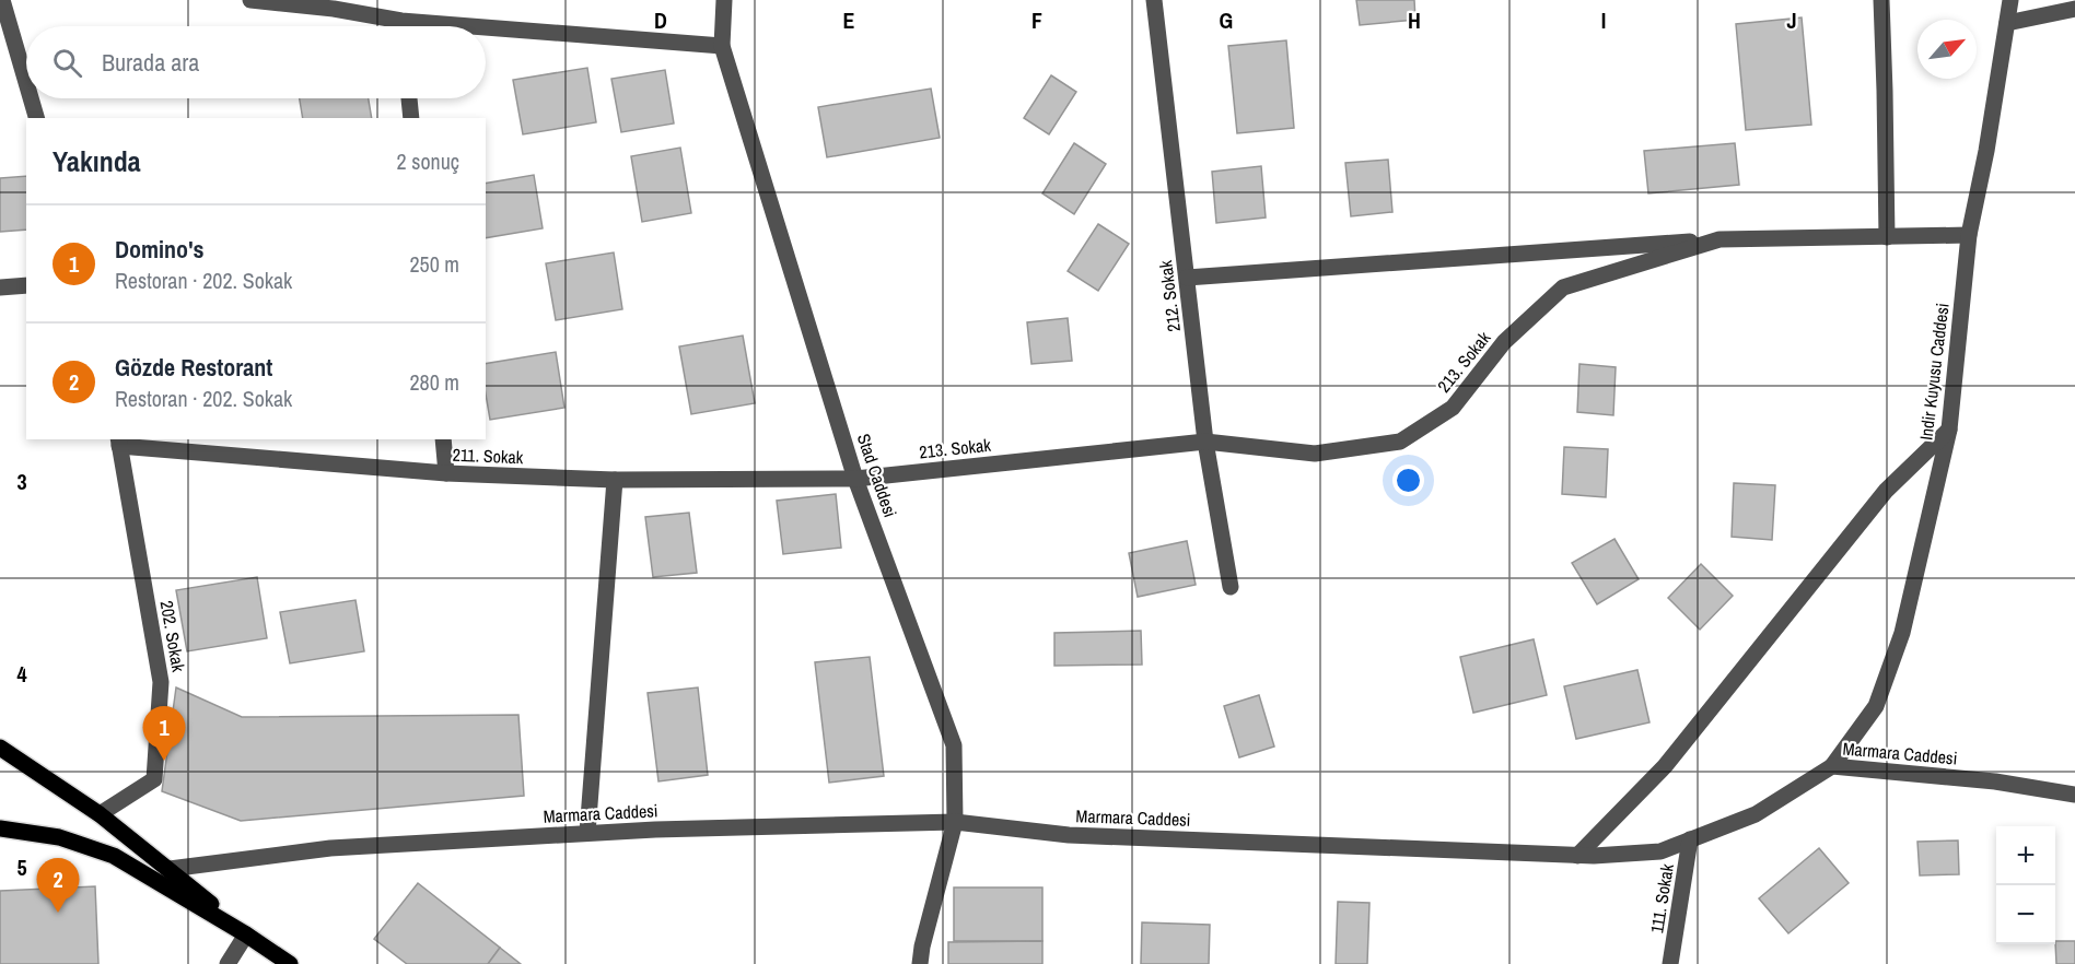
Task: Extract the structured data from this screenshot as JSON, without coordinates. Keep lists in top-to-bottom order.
{
  "streets": {
    "street": [
      "212. Sokak",
      "213. Sokak",
      "Indir Kuyusu Caddesi",
      "211. Sokak",
      "Stad Caddesi",
      "202. Sokak",
      "Marmara Caddesi",
      "111. Sokak"
    ]
  },
  "crossings": [
    ["212. Sokak", "213. Sokak"],
    ["213. Sokak", "Indir Kuyusu Caddesi"],
    ["213. Sokak", "211. Sokak"],
    ["213. Sokak", "Stad Caddesi"],
    ["Indir Kuyusu Caddesi", "Marmara Caddesi"],
    ["211. Sokak", "Stad Caddesi"],
    ["211. Sokak", "202. Sokak"],
    ["Stad Caddesi", "Marmara Caddesi"],
    ["Marmara Caddesi", "111. Sokak"]
  ],
  "north": "top right",
  "page": {
    "search": "Burada ara",
    "heading": ["Yakında", "2 sonuç"],
    "list": [
      {
        "mark": "1",
        "name": "Domino's",
        "note": "Restoran · 202. Sokak",
        "value": "250 m"
      },
      {
        "mark": "2",
        "name": "Gözde Restorant",
        "note": "Restoran · 202. Sokak",
        "value": "280 m"
      }
    ],
    "pins": ["1", "2"],
    "map_buttons": ["+", "−"]
  },
  "grid": {
    "columns": [
      "D",
      "E",
      "F",
      "G",
      "H",
      "I",
      "J"
    ],
    "rows": ["3", "4", "5"]
  }
}
